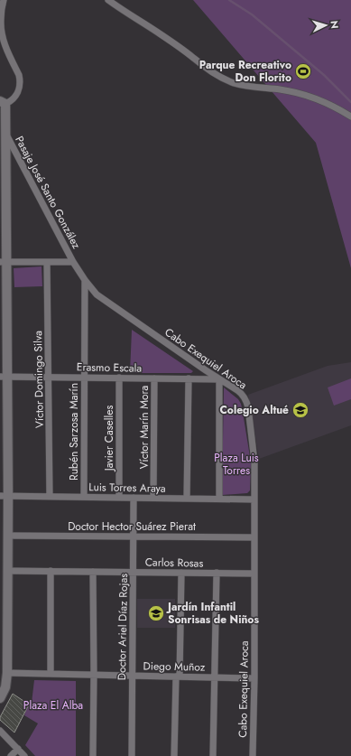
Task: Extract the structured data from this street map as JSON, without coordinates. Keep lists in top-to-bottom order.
{
  "streets": {
    "street": [
      "Pasaje José Santo González",
      "Cabo Exequiel Aroca",
      "Erasmo Escala",
      "Víctor Domingo Silva",
      "Víctor Marín Mora",
      "Rubén Sarzosa Marín",
      "Javier Caselles",
      "Luis Torres Araya",
      "Doctor Hector Suárez Pierat",
      "Carlos Rosas",
      "Doctor Ariel Díaz Rojas",
      "Diego Muñoz"
    ]
  },
  "crossings": [
    ["Pasaje José Santo González", "Cabo Exequiel Aroca"],
    ["Cabo Exequiel Aroca", "Erasmo Escala"],
    ["Cabo Exequiel Aroca", "Rubén Sarzosa Marín"],
    ["Cabo Exequiel Aroca", "Luis Torres Araya"],
    ["Cabo Exequiel Aroca", "Doctor Hector Suárez Pierat"],
    ["Cabo Exequiel Aroca", "Carlos Rosas"],
    ["Cabo Exequiel Aroca", "Diego Muñoz"],
    ["Erasmo Escala", "Víctor Domingo Silva"],
    ["Erasmo Escala", "Víctor Marín Mora"],
    ["Erasmo Escala", "Rubén Sarzosa Marín"],
    ["Erasmo Escala", "Javier Caselles"],
    ["Víctor Domingo Silva", "Luis Torres Araya"],
    ["Víctor Marín Mora", "Luis Torres Araya"],
    ["Rubén Sarzosa Marín", "Luis Torres Araya"],
    ["Javier Caselles", "Luis Torres Araya"],
    ["Luis Torres Araya", "Doctor Ariel Díaz Rojas"],
    ["Doctor Hector Suárez Pierat", "Doctor Ariel Díaz Rojas"],
    ["Carlos Rosas", "Doctor Ariel Díaz Rojas"],
    ["Doctor Ariel Díaz Rojas", "Diego Muñoz"]
  ],
  "parks": ["Plaza Luis Torres", "Plaza El Alba"],
  "places": {
    "sports": ["Parque Recreativo Don Florito"],
    "school or university": ["Colegio Altué", "Jardín Infantil Sonrisas de Niños"]
  },
  "north": "right"
}
